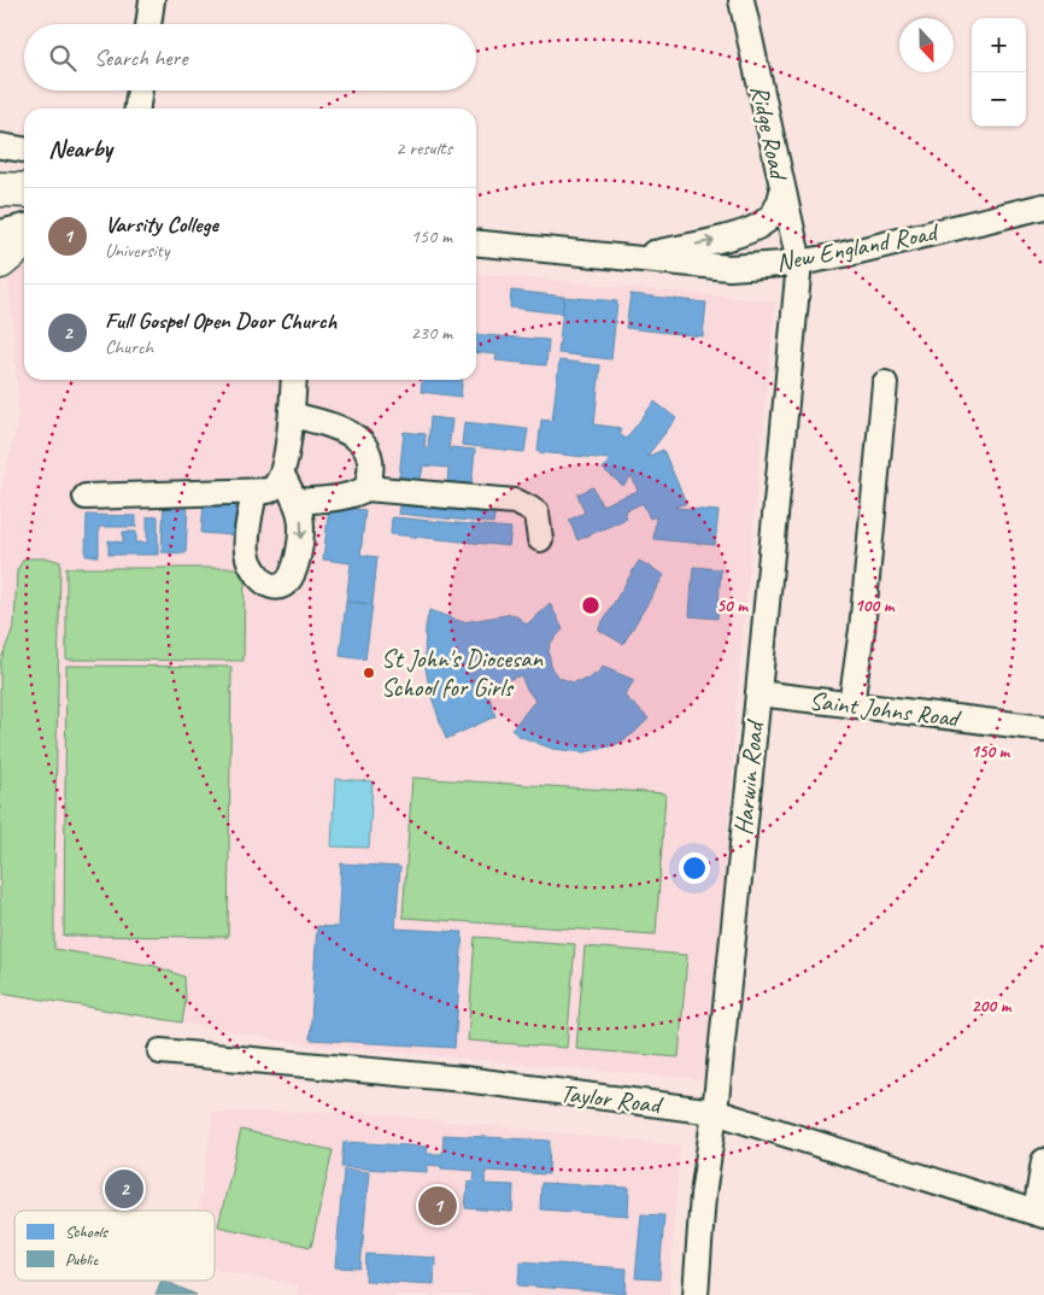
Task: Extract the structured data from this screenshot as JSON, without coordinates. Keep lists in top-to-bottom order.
{
  "streets": {
    "street": [
      "Ridge Road",
      "New England Road",
      "Saint Johns Road",
      "Harwin Road",
      "Taylor Road"
    ]
  },
  "crossings": [
    ["Ridge Road", "New England Road"],
    ["Ridge Road", "Harwin Road"],
    ["New England Road", "Harwin Road"],
    ["Saint Johns Road", "Harwin Road"],
    ["Harwin Road", "Taylor Road"]
  ],
  "places": ["St John's Diocesan School for Girls"],
  "legend": ["Schools", "Public"],
  "north": "bottom",
  "page": {
    "map_buttons": ["+", "−"],
    "search": "Search here",
    "heading": ["Nearby", "2 results"],
    "list": [
      {
        "mark": "1",
        "name": "Varsity College",
        "note": "University",
        "value": "150 m"
      },
      {
        "mark": "2",
        "name": "Full Gospel Open Door Church",
        "note": "Church",
        "value": "230 m"
      }
    ],
    "pins": ["2", "1"]
  },
  "rings": [
    "50 m",
    "100 m",
    "150 m",
    "200 m"
  ]
}
